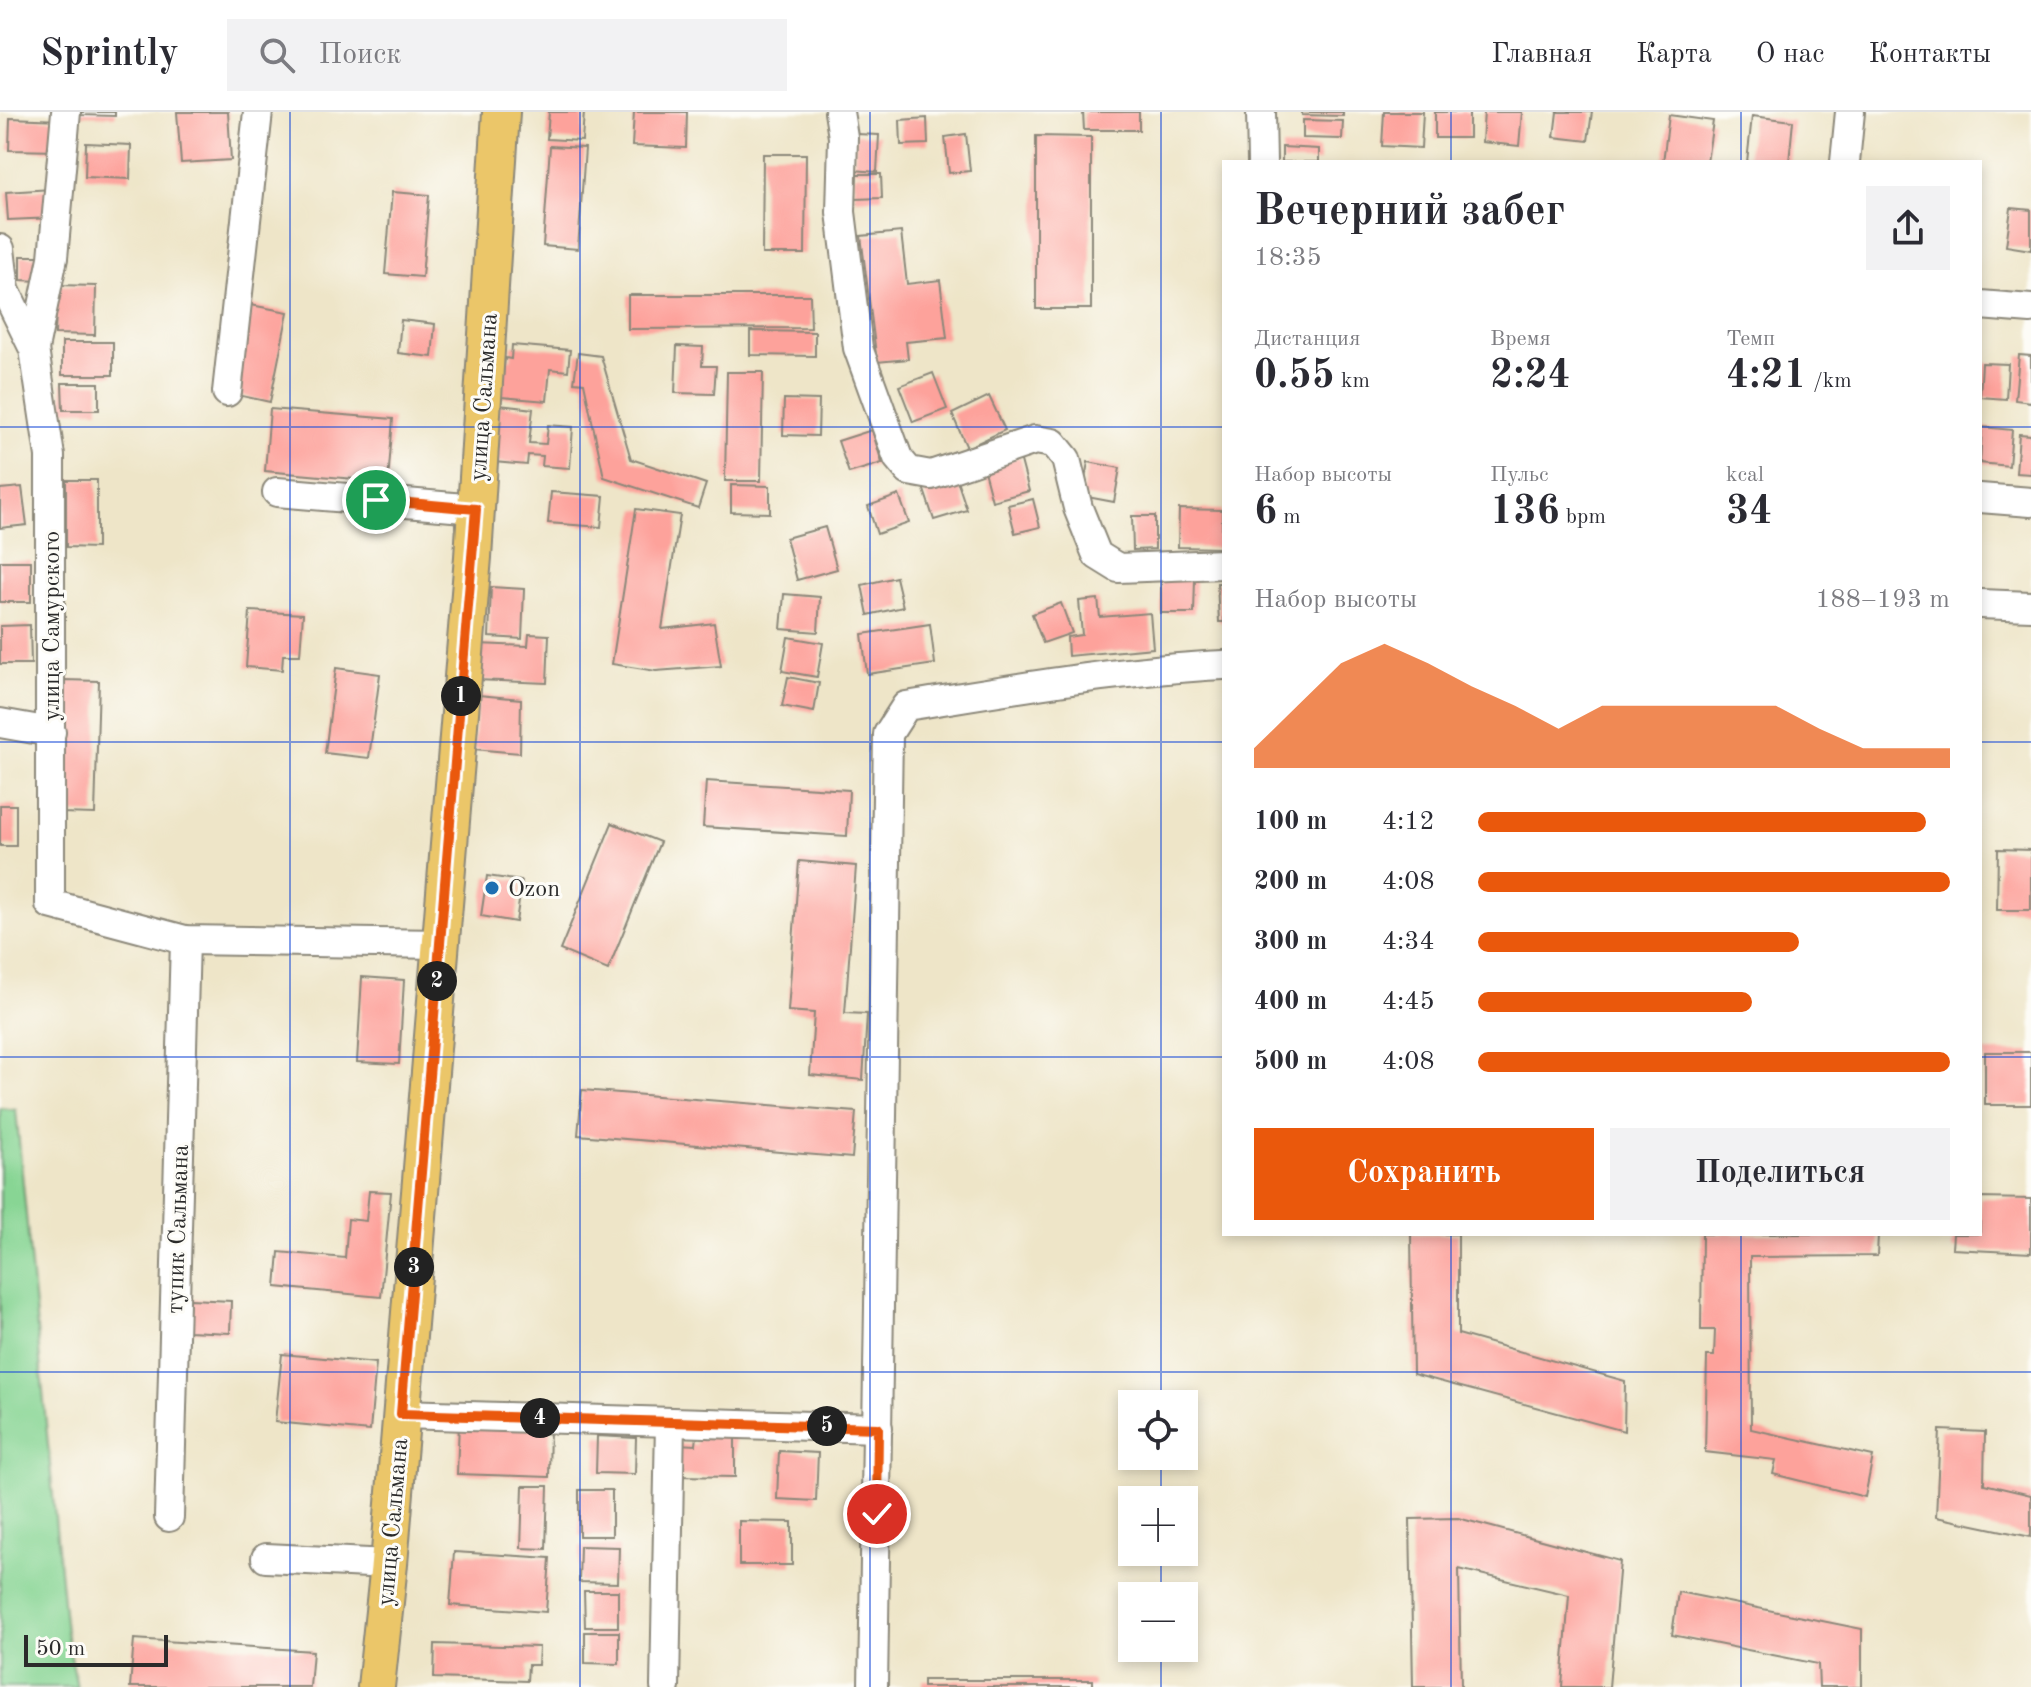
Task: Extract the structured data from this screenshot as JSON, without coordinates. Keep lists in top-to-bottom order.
{
  "streets": {
    "main road": ["улица Сальмана"],
    "street": ["улица Самурского", "тупик Сальмана"]
  },
  "crossings": [
    ["улица Самурского", "тупик Сальмана"]
  ],
  "places": ["Ozon"],
  "scale_bar": "50 m",
  "page": {
    "header": "Sprintly",
    "search": "Поиск",
    "nav": [
      "Главная",
      "Карта",
      "О нас",
      "Контакты"
    ],
    "heading": ["Вечерний забег", "18:35"],
    "stats": [
      ["Дистанция", "0.55 km"],
      ["Время", "2:24"],
      ["Темп", "4:21 /km"],
      ["Набор высоты", "6 m"],
      ["Пульс", "136 bpm"],
      ["kcal", "34"]
    ],
    "chart": ["Набор высоты", "188–193 m"],
    "pins": [
      "1",
      "2",
      "3",
      "4",
      "5"
    ],
    "list": [
      {
        "name": "100 m",
        "note": "4:12"
      },
      {
        "name": "200 m",
        "note": "4:08"
      },
      {
        "name": "300 m",
        "note": "4:34"
      },
      {
        "name": "400 m",
        "note": "4:45"
      },
      {
        "name": "500 m",
        "note": "4:08"
      }
    ],
    "buttons": ["Сохранить", "Поделиться"],
    "map_buttons": ["+", "−"],
    "scale": "50 m"
  }
}
